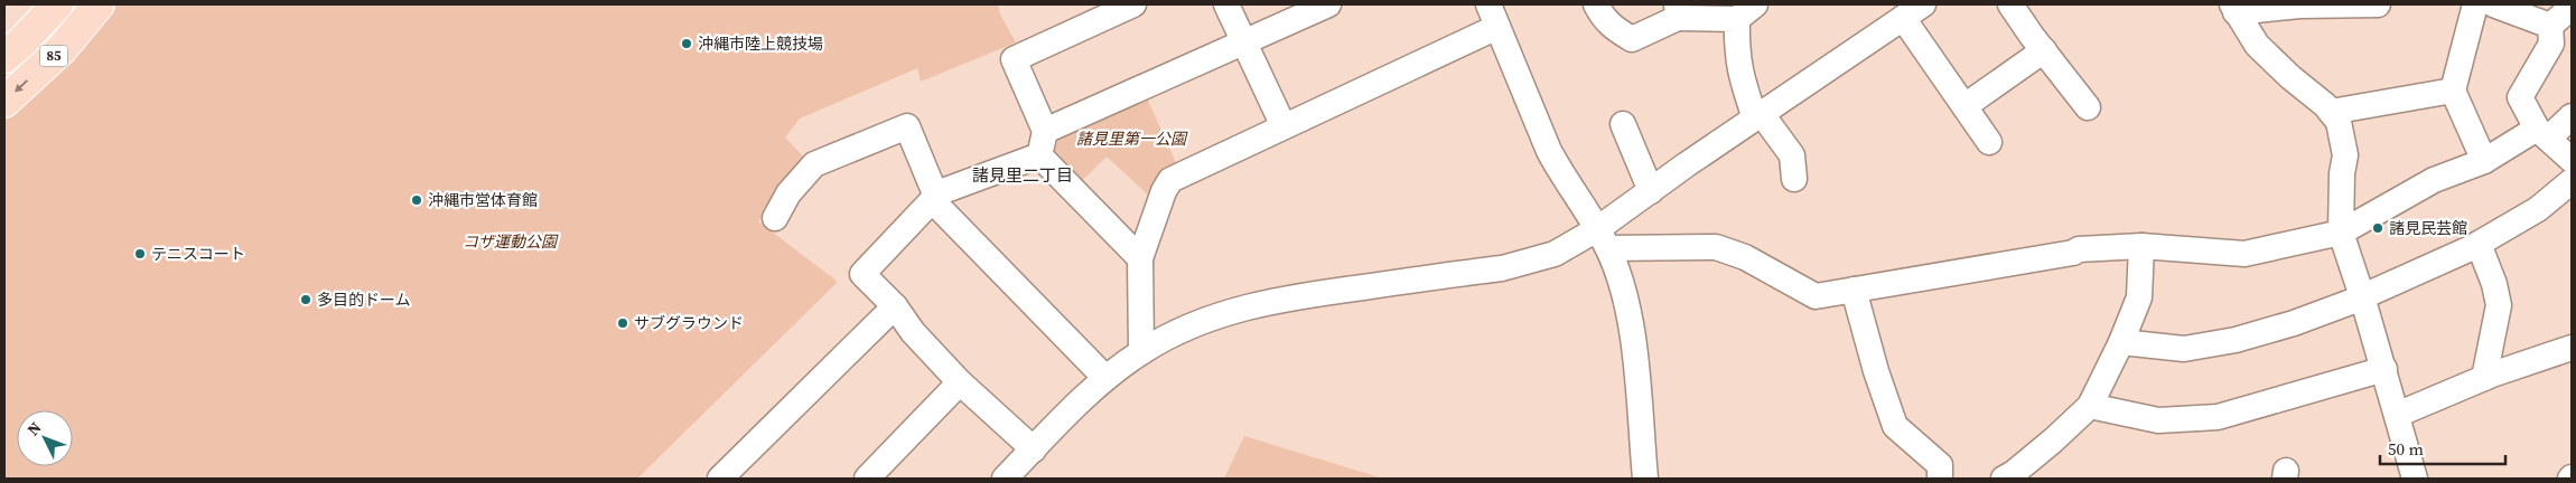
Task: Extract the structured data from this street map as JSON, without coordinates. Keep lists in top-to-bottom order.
{
  "streets": {
    "main road": ["85"]
  },
  "districts": ["諸見里二丁目"],
  "parks": ["諸見里第一公園", "コザ運動公園"],
  "places": [
    "沖縄市陸上競技場",
    "沖縄市営体育館",
    "諸見民芸館",
    "テニスコート",
    "多目的ドーム",
    "サブグラウンド"
  ],
  "scale_bar": "50 m",
  "north": "top left"
}
